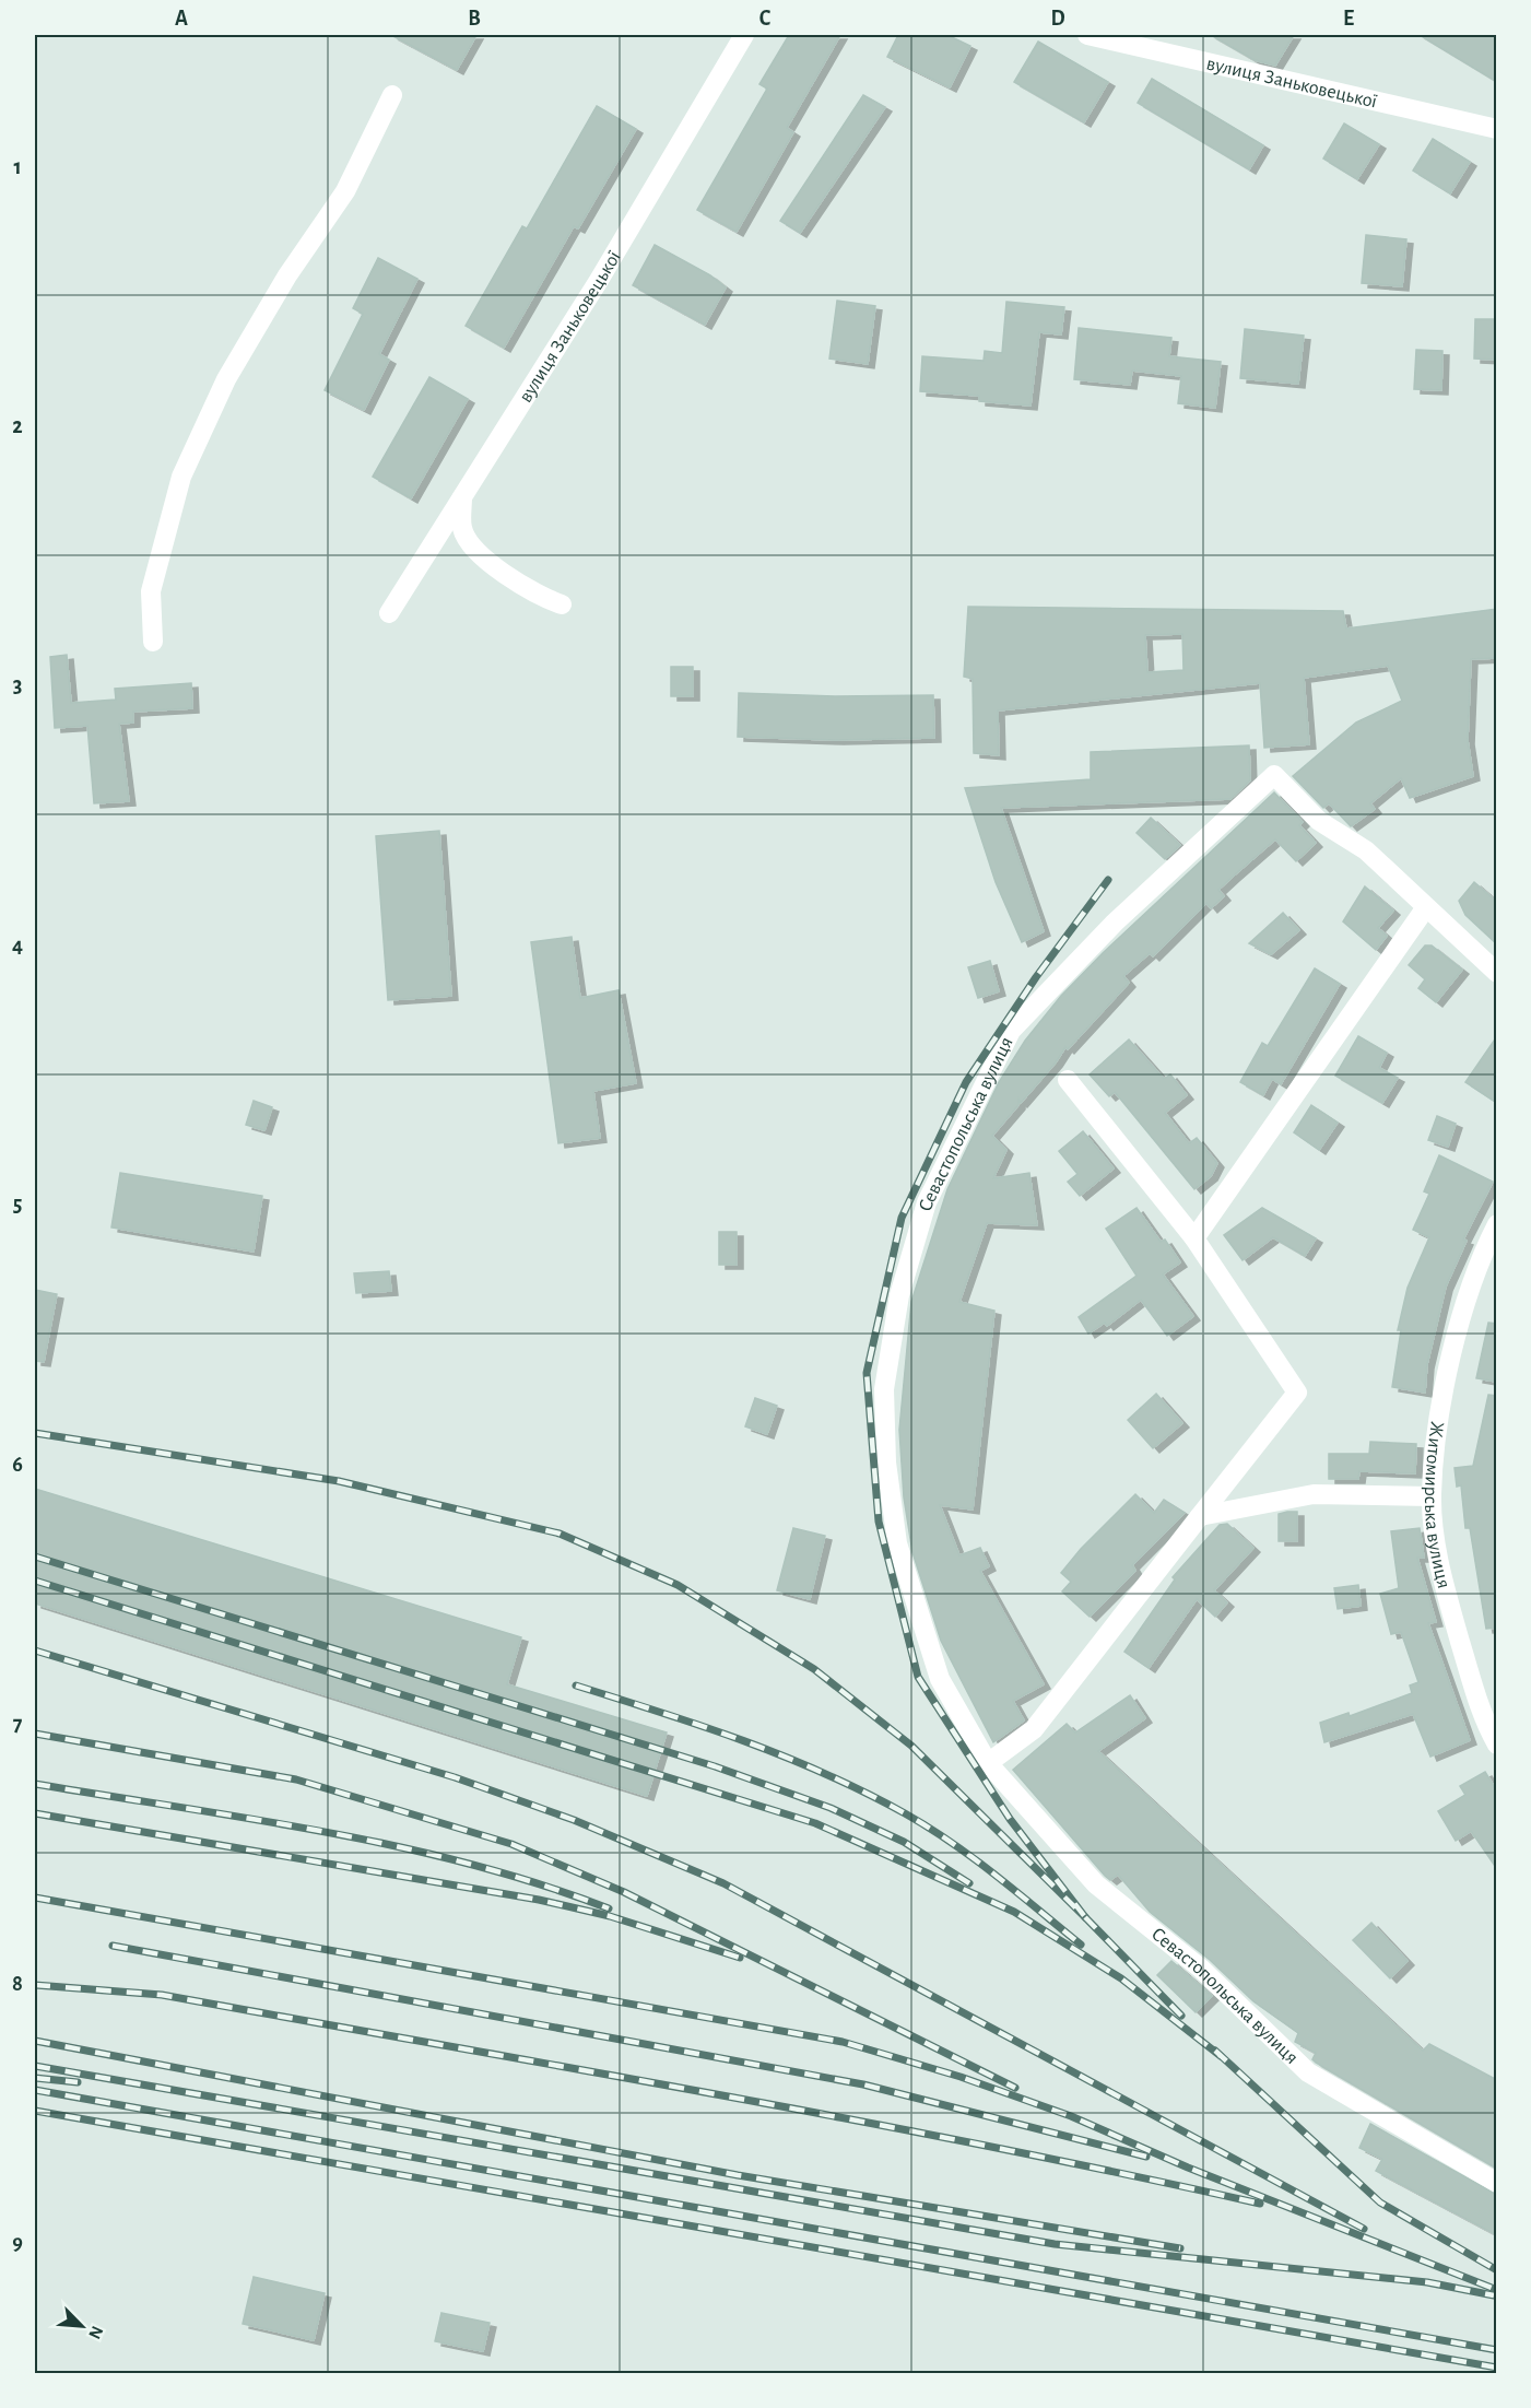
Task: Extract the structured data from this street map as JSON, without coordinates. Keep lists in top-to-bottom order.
{
  "streets": {
    "street": ["вулиця Заньковецької", "Севастопольська вулиця", "Житомирська вулиця"]
  },
  "north": "bottom right",
  "grid": {
    "columns": [
      "A",
      "B",
      "C",
      "D",
      "E"
    ],
    "rows": [
      "1",
      "2",
      "3",
      "4",
      "5",
      "6",
      "7",
      "8",
      "9"
    ]
  }
}
